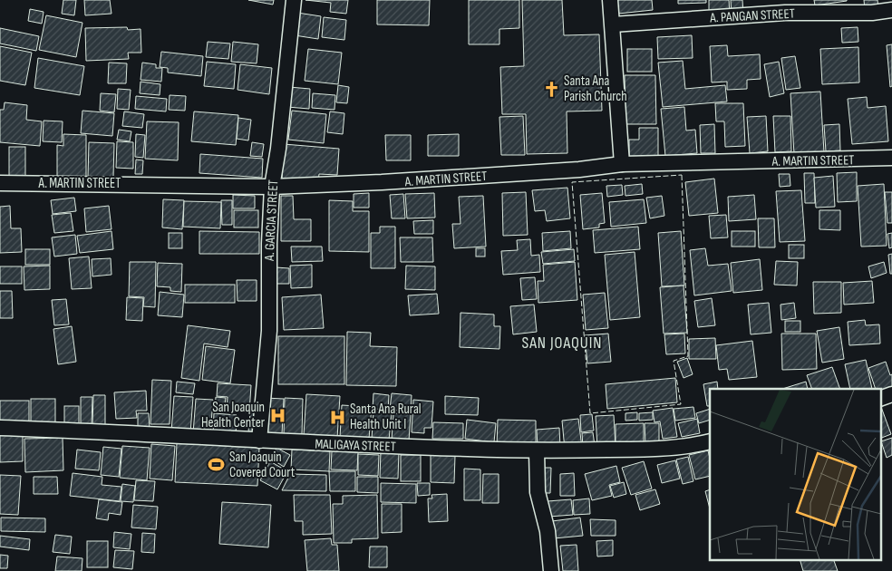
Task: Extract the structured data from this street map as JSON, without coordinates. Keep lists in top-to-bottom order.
{
  "streets": {
    "street": [
      "A. PANGAN STREET",
      "A. MARTIN STREET",
      "A. GARCIA STREET",
      "MALIGAYA STREET"
    ]
  },
  "crossings": [
    ["A. MARTIN STREET", "A. GARCIA STREET"],
    ["A. GARCIA STREET", "MALIGAYA STREET"]
  ],
  "districts": ["SAN JOAQUIN"],
  "places": {
    "church": ["Santa Ana Parish Church"],
    "hospital": ["San Joaquin Health Center", "Santa Ana Rural Health Unit I"],
    "sports": ["San Joaquin Covered Court"]
  }
}
